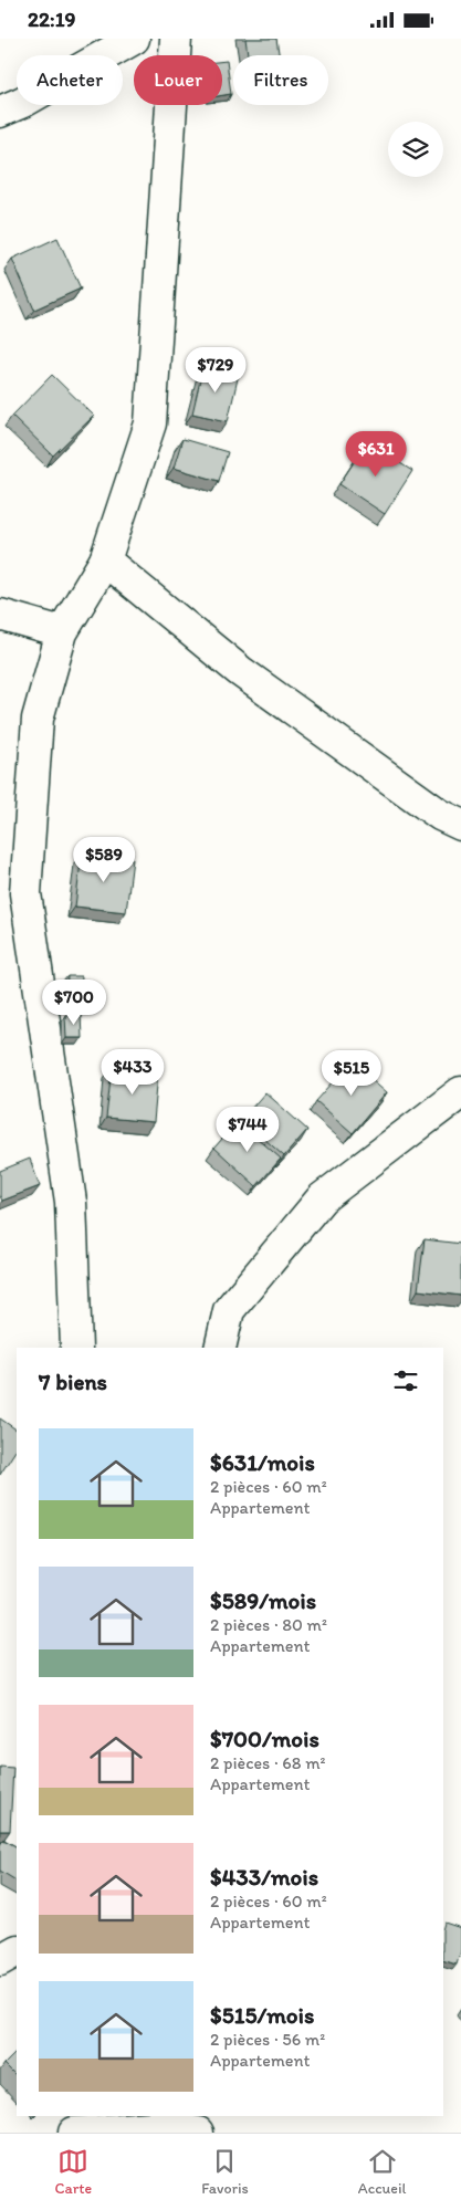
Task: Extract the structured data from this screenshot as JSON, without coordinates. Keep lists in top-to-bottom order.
{
  "page": {
    "status": "22:19",
    "chip": ["Acheter", "Louer", "Filtres"],
    "price": [
      "$729",
      "$631",
      "$589",
      "$700",
      "$433",
      "$515",
      "$744"
    ],
    "heading": "7 biens",
    "list": [
      {
        "name": "$631/mois",
        "note": "2 pièces · 60 m² · Appartement"
      },
      {
        "name": "$589/mois",
        "note": "2 pièces · 80 m² · Appartement"
      },
      {
        "name": "$700/mois",
        "note": "2 pièces · 68 m² · Appartement"
      },
      {
        "name": "$433/mois",
        "note": "2 pièces · 60 m² · Appartement"
      },
      {
        "name": "$515/mois",
        "note": "2 pièces · 56 m² · Appartement"
      }
    ],
    "tabs": ["Carte", "Favoris", "Accueil"]
  }
}
